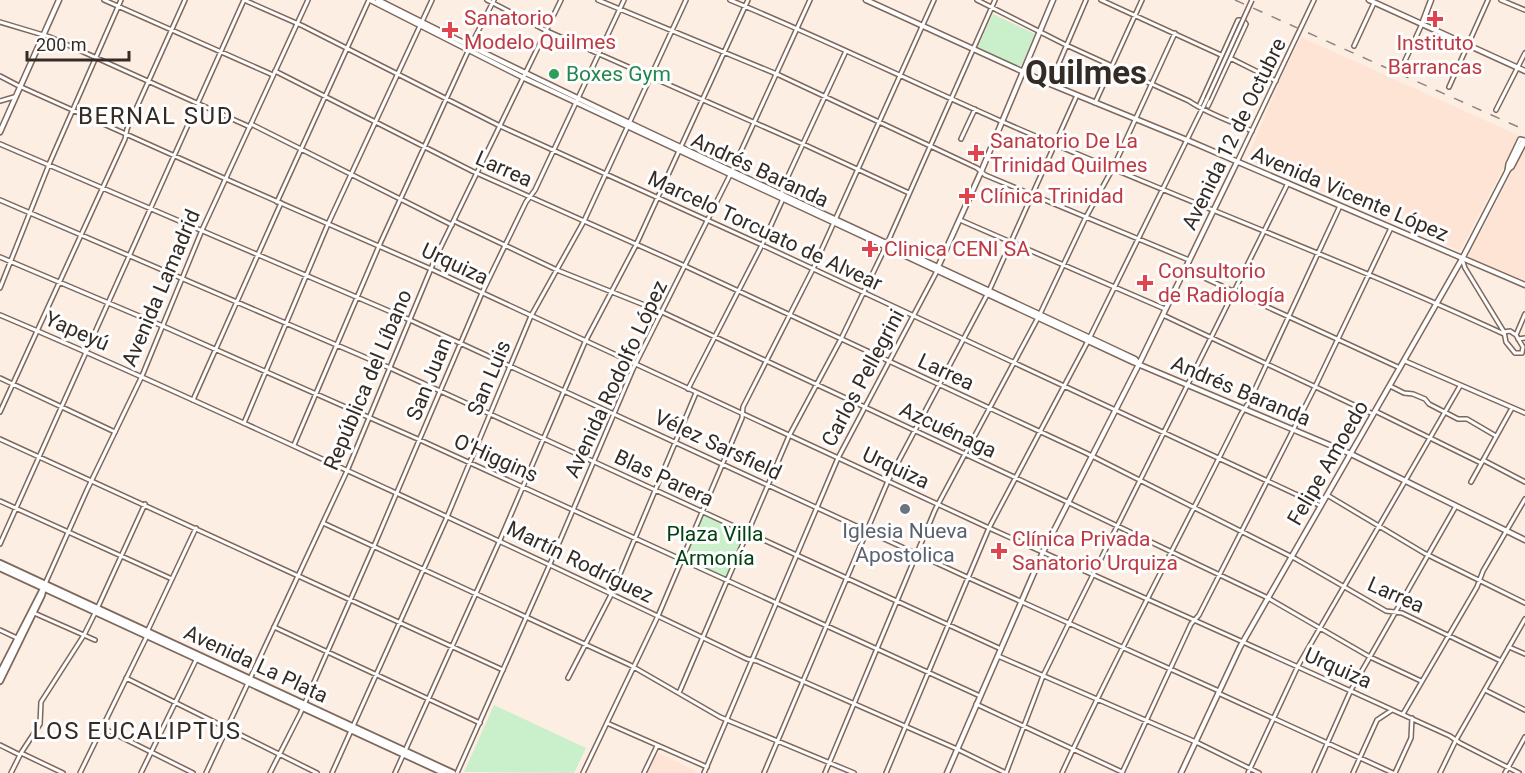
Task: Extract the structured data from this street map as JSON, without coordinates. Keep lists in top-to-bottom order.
{
  "streets": {
    "main road": [
      "Avenida 12 de Octubre",
      "Andrés Baranda",
      "Avenida Vicente López",
      "Avenida Lamadrid",
      "Carlos Pellegrini",
      "Felipe Amoedo",
      "Avenida La Plata"
    ],
    "street": [
      "Larrea",
      "Marcelo Torcuato de Alvear",
      "Urquiza",
      "Yapeyú",
      "San Luis",
      "San Juan",
      "Avenida Rodolfo López",
      "República del Líbano",
      "Azcuénaga",
      "Vélez Sarsfield",
      "O'Higgins",
      "Blas Parera",
      "Martín Rodríguez"
    ]
  },
  "crossings": [
    ["Avenida 12 de Octubre", "Larrea"],
    ["Avenida 12 de Octubre", "Andrés Baranda"],
    ["Avenida 12 de Octubre", "Avenida Vicente López"],
    ["Avenida 12 de Octubre", "Marcelo Torcuato de Alvear"],
    ["Avenida 12 de Octubre", "Urquiza"],
    ["Avenida 12 de Octubre", "Azcuénaga"],
    ["Avenida 12 de Octubre", "Vélez Sarsfield"],
    ["Avenida 12 de Octubre", "O'Higgins"],
    ["Avenida 12 de Octubre", "Blas Parera"],
    ["Avenida 12 de Octubre", "Martín Rodríguez"],
    ["Larrea", "Avenida Lamadrid"],
    ["Larrea", "San Luis"],
    ["Larrea", "Carlos Pellegrini"],
    ["Larrea", "San Juan"],
    ["Larrea", "Avenida Rodolfo López"],
    ["Larrea", "República del Líbano"],
    ["Larrea", "Felipe Amoedo"],
    ["Andrés Baranda", "San Luis"],
    ["Andrés Baranda", "Carlos Pellegrini"],
    ["Andrés Baranda", "San Juan"],
    ["Andrés Baranda", "Avenida Rodolfo López"],
    ["Andrés Baranda", "República del Líbano"],
    ["Andrés Baranda", "Felipe Amoedo"],
    ["Avenida Vicente López", "Carlos Pellegrini"],
    ["Avenida Vicente López", "Felipe Amoedo"],
    ["Marcelo Torcuato de Alvear", "Avenida Lamadrid"],
    ["Marcelo Torcuato de Alvear", "San Luis"],
    ["Marcelo Torcuato de Alvear", "Carlos Pellegrini"],
    ["Marcelo Torcuato de Alvear", "San Juan"],
    ["Marcelo Torcuato de Alvear", "Avenida Rodolfo López"],
    ["Marcelo Torcuato de Alvear", "República del Líbano"],
    ["Marcelo Torcuato de Alvear", "Felipe Amoedo"],
    ["Urquiza", "Avenida Lamadrid"],
    ["Urquiza", "San Luis"],
    ["Urquiza", "Carlos Pellegrini"],
    ["Urquiza", "San Juan"],
    ["Urquiza", "Avenida Rodolfo López"],
    ["Urquiza", "República del Líbano"],
    ["Urquiza", "Felipe Amoedo"],
    ["Avenida Lamadrid", "Yapeyú"],
    ["Avenida Lamadrid", "Vélez Sarsfield"],
    ["Avenida Lamadrid", "O'Higgins"],
    ["Avenida Lamadrid", "Blas Parera"],
    ["Avenida Lamadrid", "Martín Rodríguez"],
    ["Avenida Lamadrid", "Avenida La Plata"],
    ["Yapeyú", "Martín Rodríguez"],
    ["San Luis", "Azcuénaga"],
    ["San Luis", "Vélez Sarsfield"],
    ["San Luis", "O'Higgins"],
    ["San Luis", "Blas Parera"],
    ["San Luis", "Martín Rodríguez"],
    ["San Luis", "Avenida La Plata"],
    ["Carlos Pellegrini", "Azcuénaga"],
    ["Carlos Pellegrini", "Vélez Sarsfield"],
    ["Carlos Pellegrini", "O'Higgins"],
    ["Carlos Pellegrini", "Blas Parera"],
    ["Carlos Pellegrini", "Martín Rodríguez"],
    ["San Juan", "Azcuénaga"],
    ["San Juan", "Vélez Sarsfield"],
    ["San Juan", "O'Higgins"],
    ["San Juan", "Blas Parera"],
    ["San Juan", "Martín Rodríguez"],
    ["San Juan", "Avenida La Plata"],
    ["Avenida Rodolfo López", "Azcuénaga"],
    ["Avenida Rodolfo López", "Vélez Sarsfield"],
    ["Avenida Rodolfo López", "O'Higgins"],
    ["Avenida Rodolfo López", "Blas Parera"],
    ["Avenida Rodolfo López", "Martín Rodríguez"],
    ["Avenida Rodolfo López", "Avenida La Plata"],
    ["República del Líbano", "Azcuénaga"],
    ["República del Líbano", "Vélez Sarsfield"],
    ["República del Líbano", "O'Higgins"],
    ["República del Líbano", "Blas Parera"],
    ["República del Líbano", "Martín Rodríguez"],
    ["República del Líbano", "Avenida La Plata"],
    ["Azcuénaga", "Felipe Amoedo"],
    ["Vélez Sarsfield", "Felipe Amoedo"]
  ],
  "districts": ["Quilmes", "BERNAL SUD", "LOS EUCALIPTUS"],
  "parks": ["Plaza Villa Armonía"],
  "places": {
    "health": [
      "Instituto Barrancas",
      "Sanatorio Modelo Quilmes",
      "Sanatorio De La Trinidad Quilmes",
      "Clínica Trinidad",
      "Clinica CENI SA",
      "Consultorio de Radiología",
      "Clínica Privada Sanatorio Urquiza"
    ],
    "other": ["Boxes Gym", "Iglesia Nueva Apostolica"]
  },
  "scale_bar": "200 m"
}
